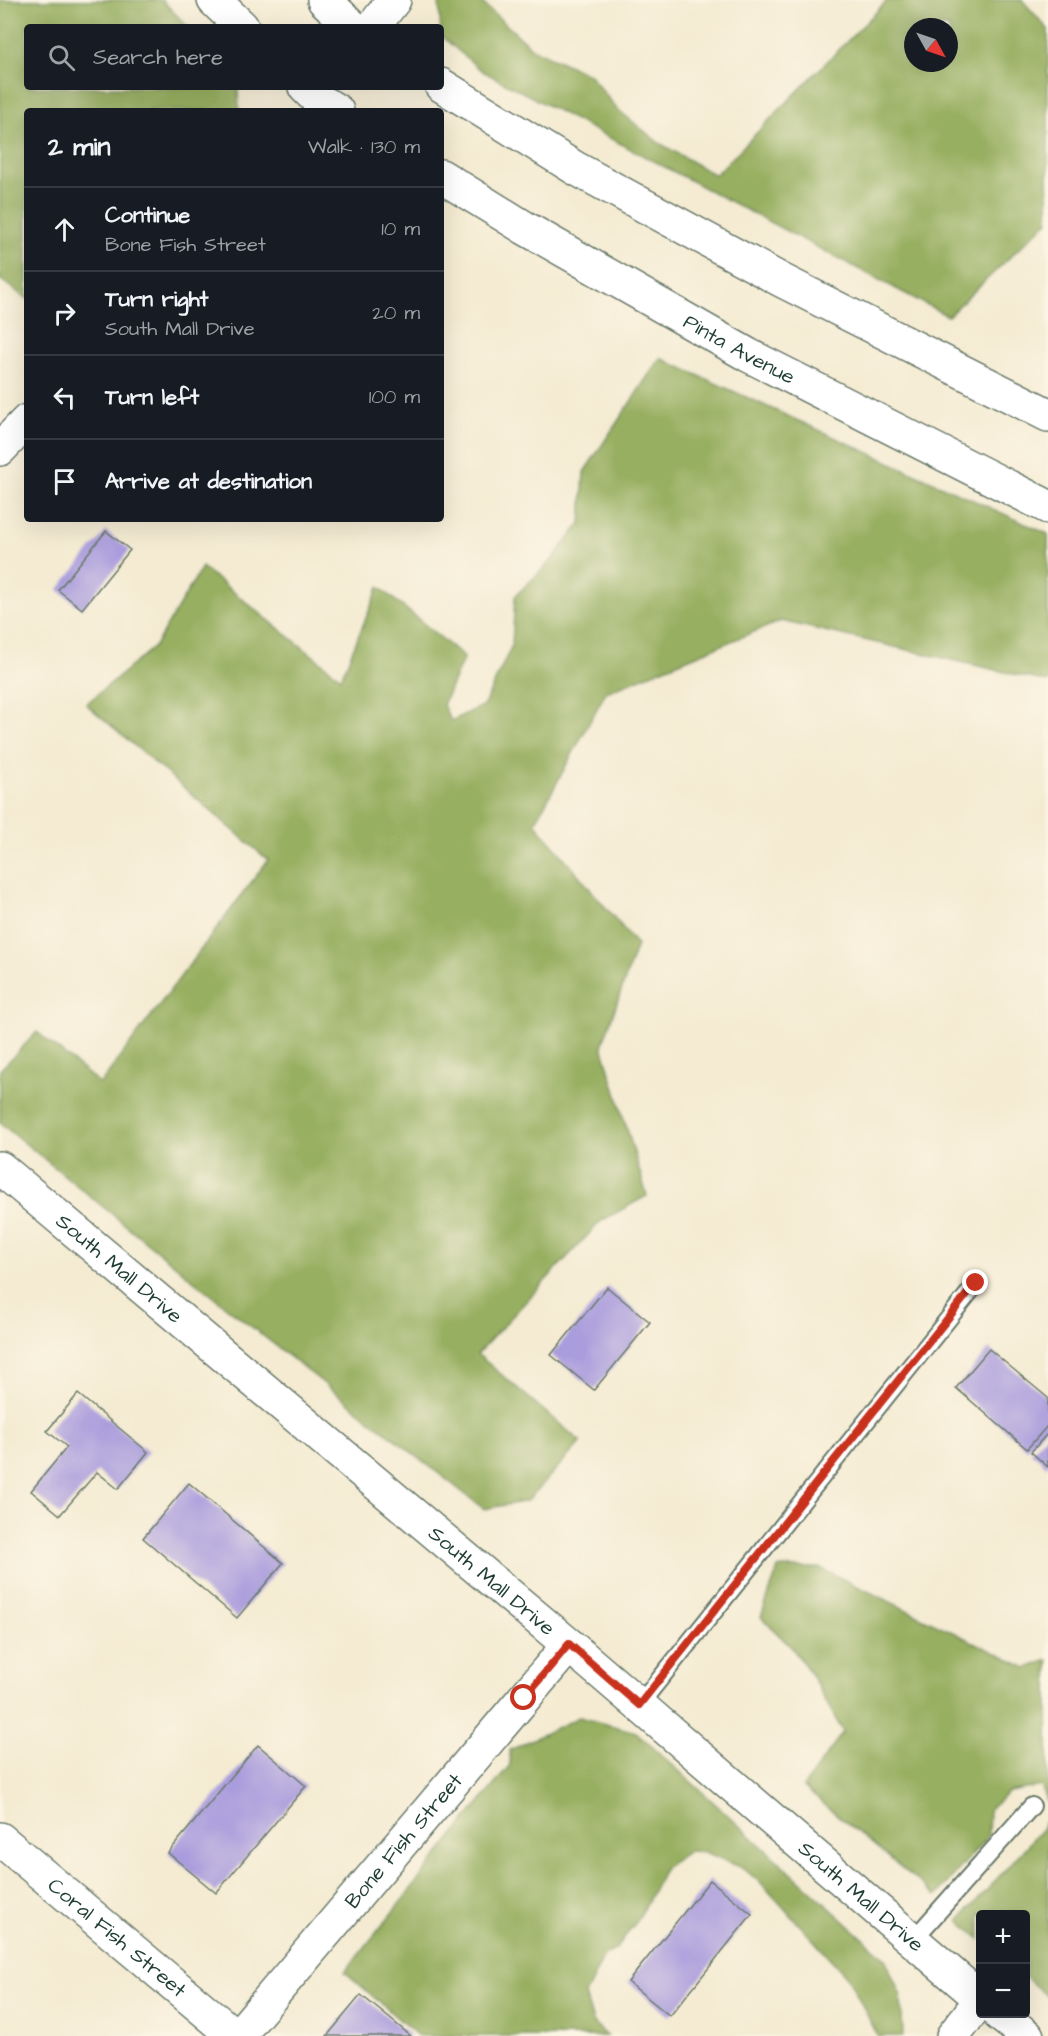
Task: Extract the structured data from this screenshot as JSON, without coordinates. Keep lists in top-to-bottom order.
{
  "streets": {
    "street": [
      "Pinta Avenue",
      "South Mall Drive",
      "Bone Fish Street",
      "Coral Fish Street"
    ]
  },
  "crossings": [
    ["South Mall Drive", "Bone Fish Street"],
    ["Bone Fish Street", "Coral Fish Street"]
  ],
  "north": "bottom right",
  "page": {
    "search": "Search here",
    "heading": ["2 min", "Walk · 130 m"],
    "list": [
      ["Continue", "Bone Fish Street", "10 m"],
      ["Turn right", "South Mall Drive", "20 m"],
      ["Turn left", "100 m"],
      "Arrive at destination"
    ],
    "map_buttons": ["+", "−"]
  }
}
